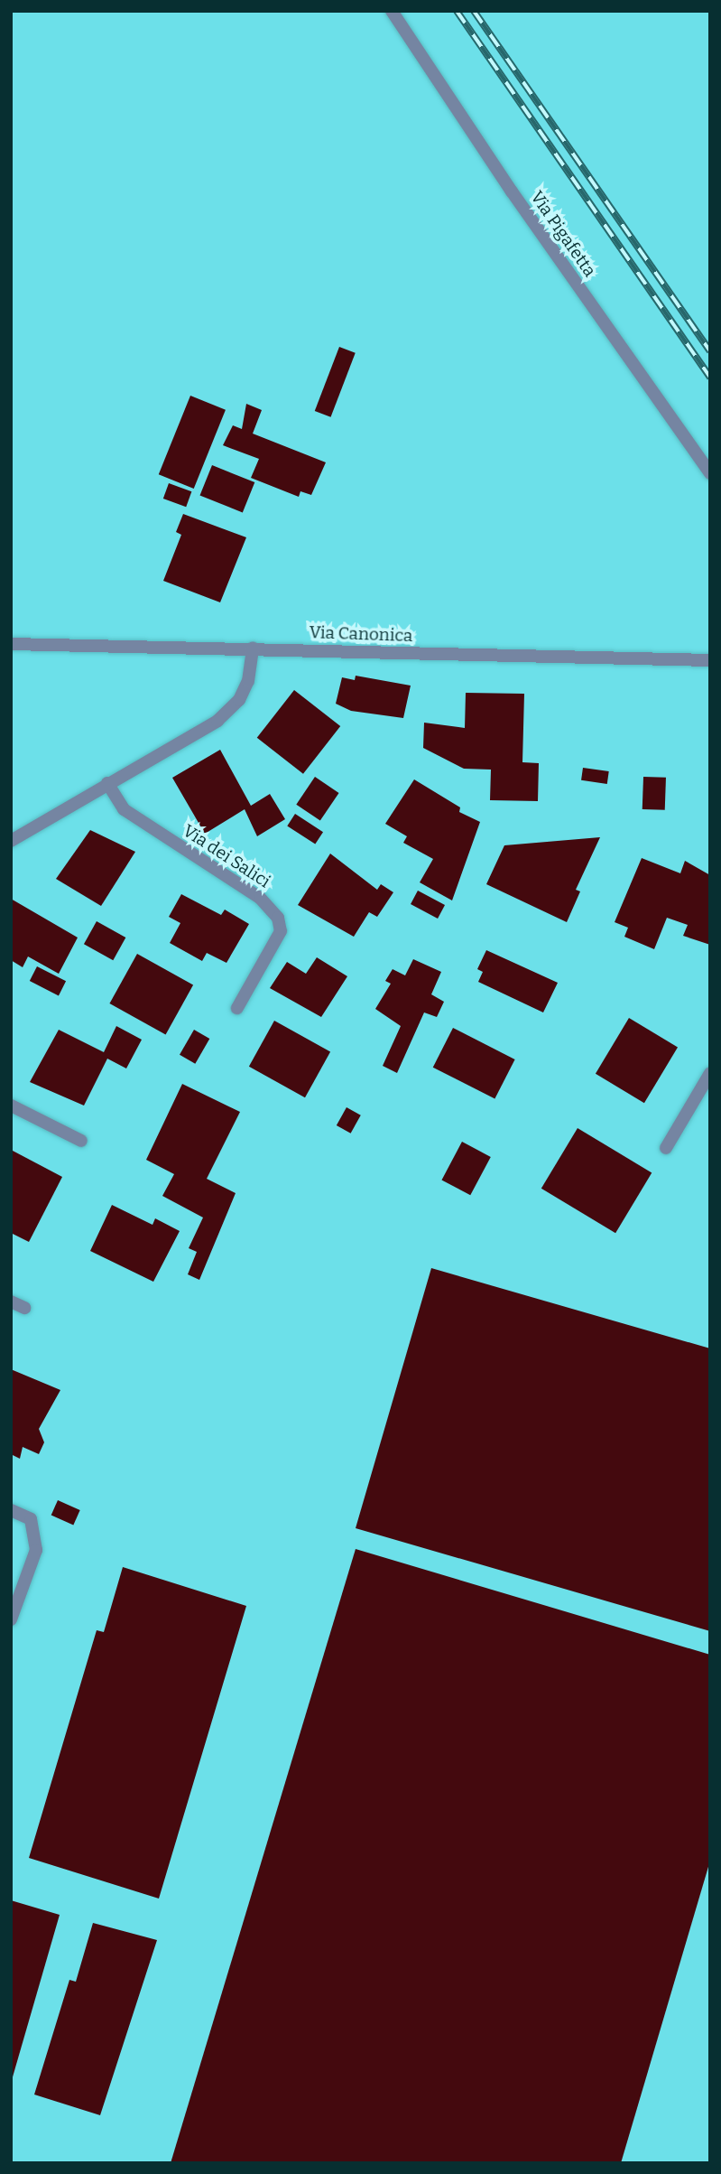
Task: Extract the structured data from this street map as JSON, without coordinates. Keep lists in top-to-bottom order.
{
  "streets": {
    "street": ["Via Pigafetta", "Via Canonica", "Via dei Salici"]
  }
}
